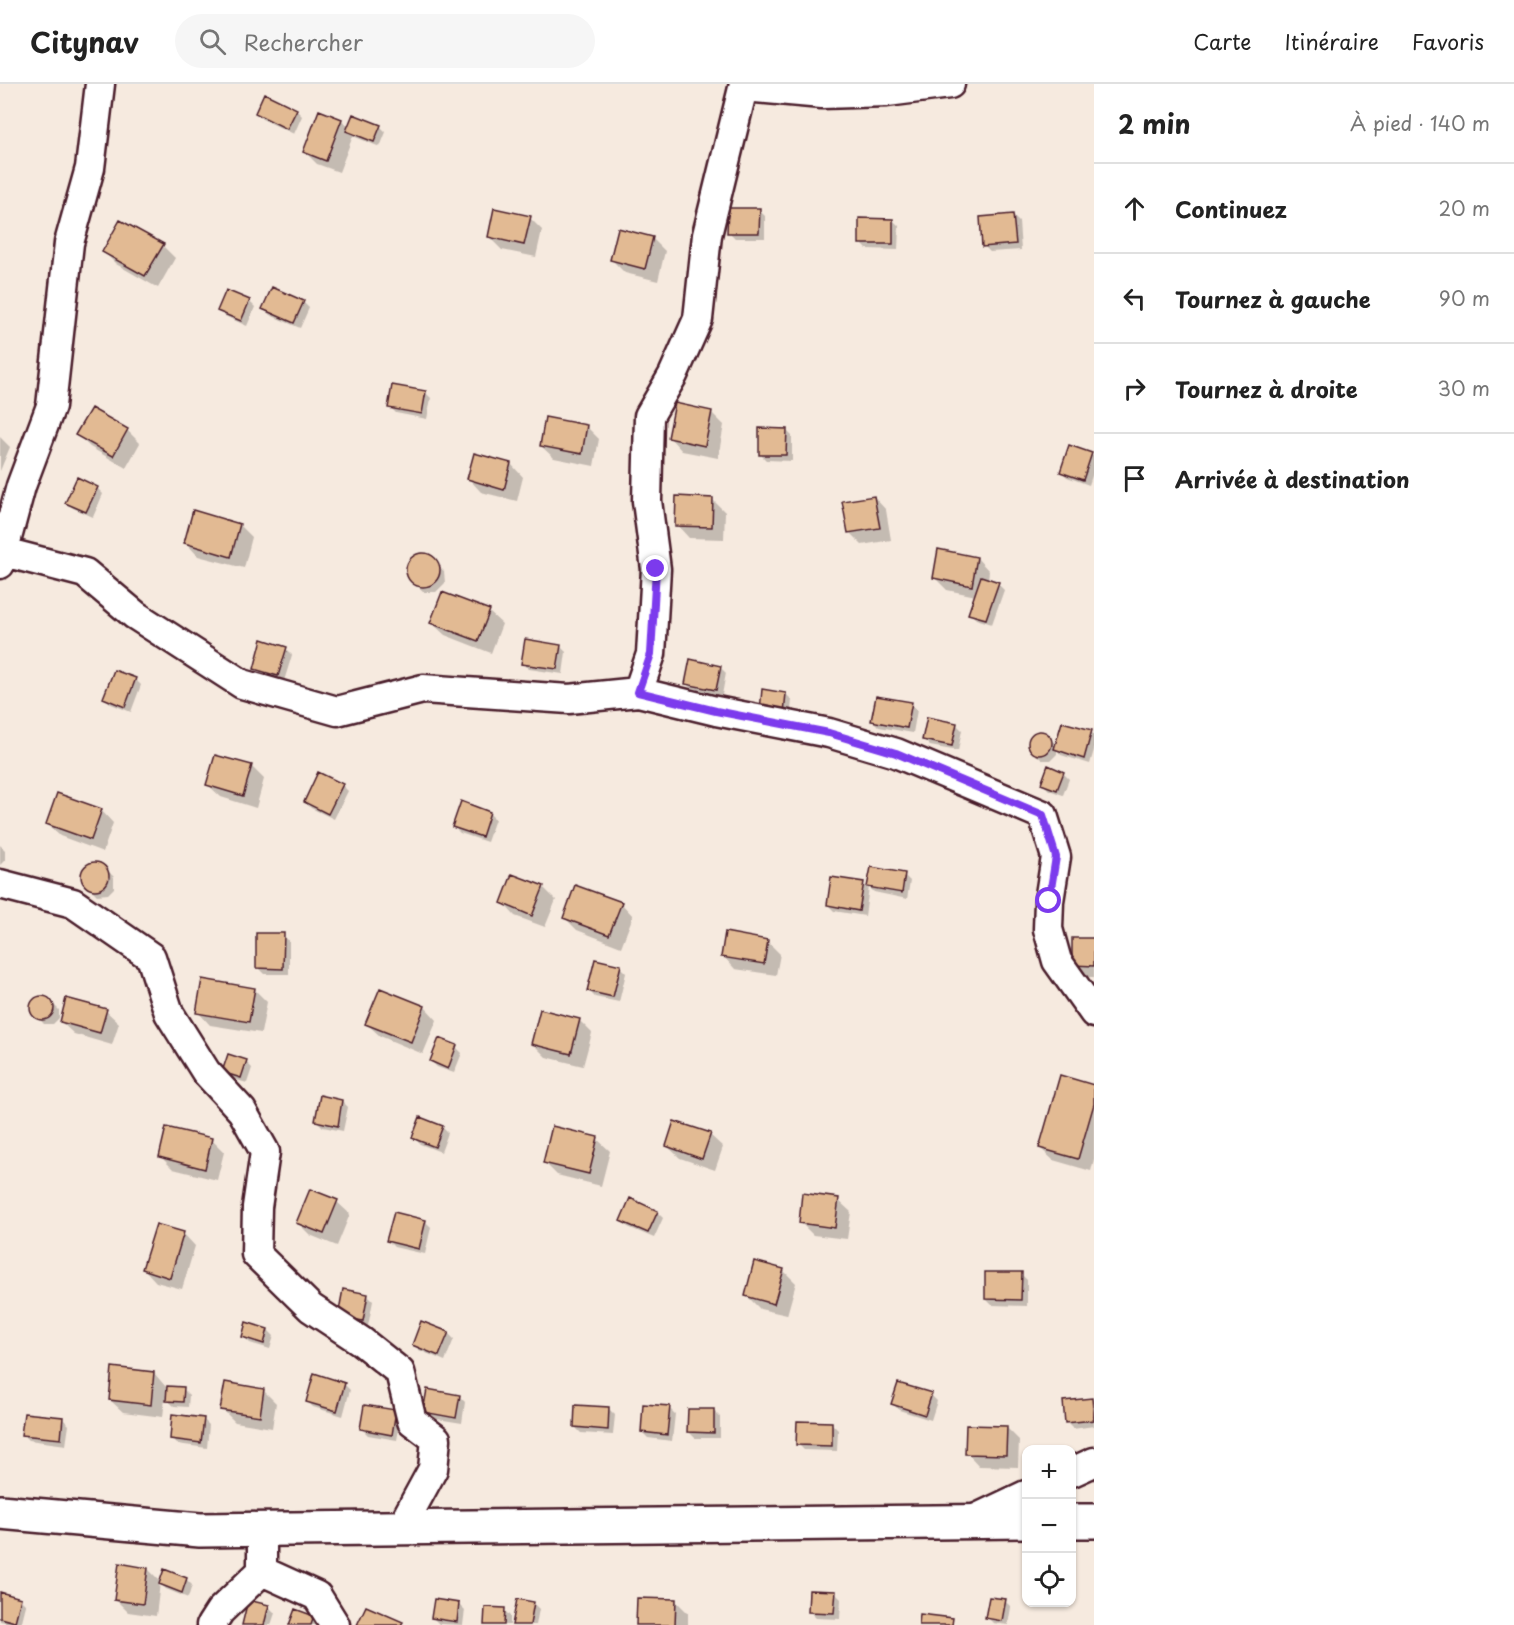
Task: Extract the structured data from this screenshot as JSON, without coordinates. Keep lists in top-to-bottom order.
{
  "page": {
    "header": "Citynav",
    "search": "Rechercher",
    "nav": ["Carte", "Itinéraire", "Favoris"],
    "heading": ["2 min", "À pied · 140 m"],
    "list": [
      ["Continuez", "20 m"],
      ["Tournez à gauche", "90 m"],
      ["Tournez à droite", "30 m"],
      "Arrivée à destination"
    ],
    "map_buttons": ["+", "−"]
  }
}
